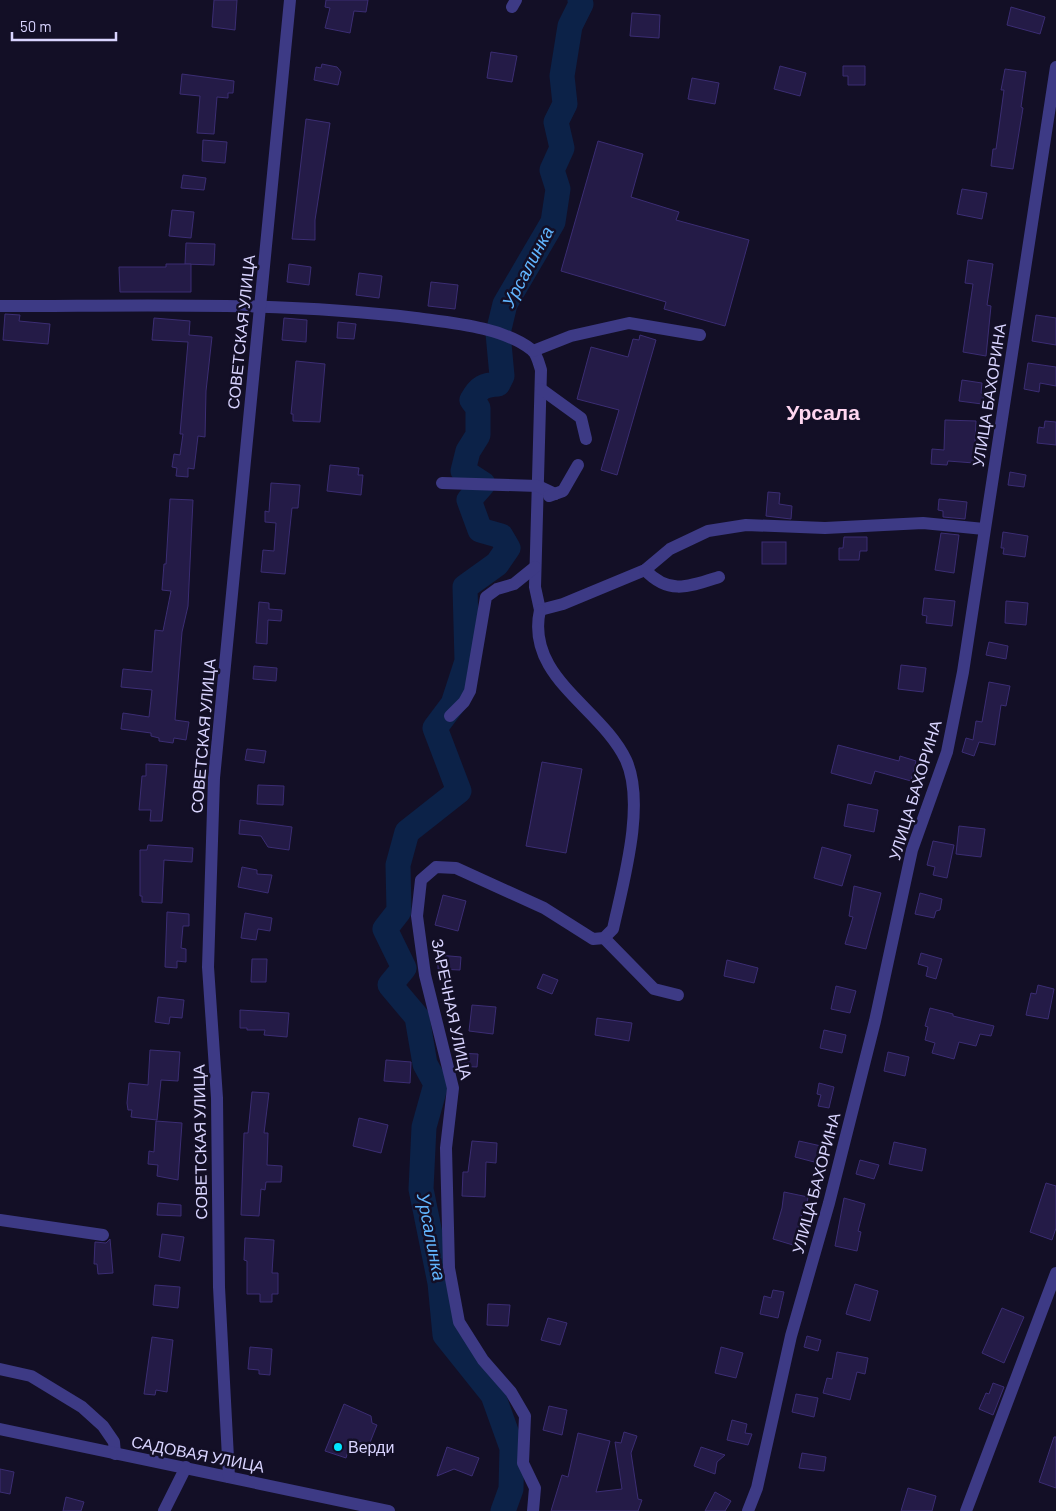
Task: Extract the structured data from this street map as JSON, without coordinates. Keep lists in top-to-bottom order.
{
  "streets": {
    "street": [
      "СОВЕТСКАЯ УЛИЦА",
      "УЛИЦА БАХОРИНА",
      "ЗАРЕЧНАЯ УЛИЦА",
      "САДОВАЯ УЛИЦА"
    ]
  },
  "crossings": [
    ["СОВЕТСКАЯ УЛИЦА", "САДОВАЯ УЛИЦА"]
  ],
  "districts": ["Урсала"],
  "water": ["Урсалинка"],
  "places": ["Верди"],
  "scale_bar": "50 m"
}
